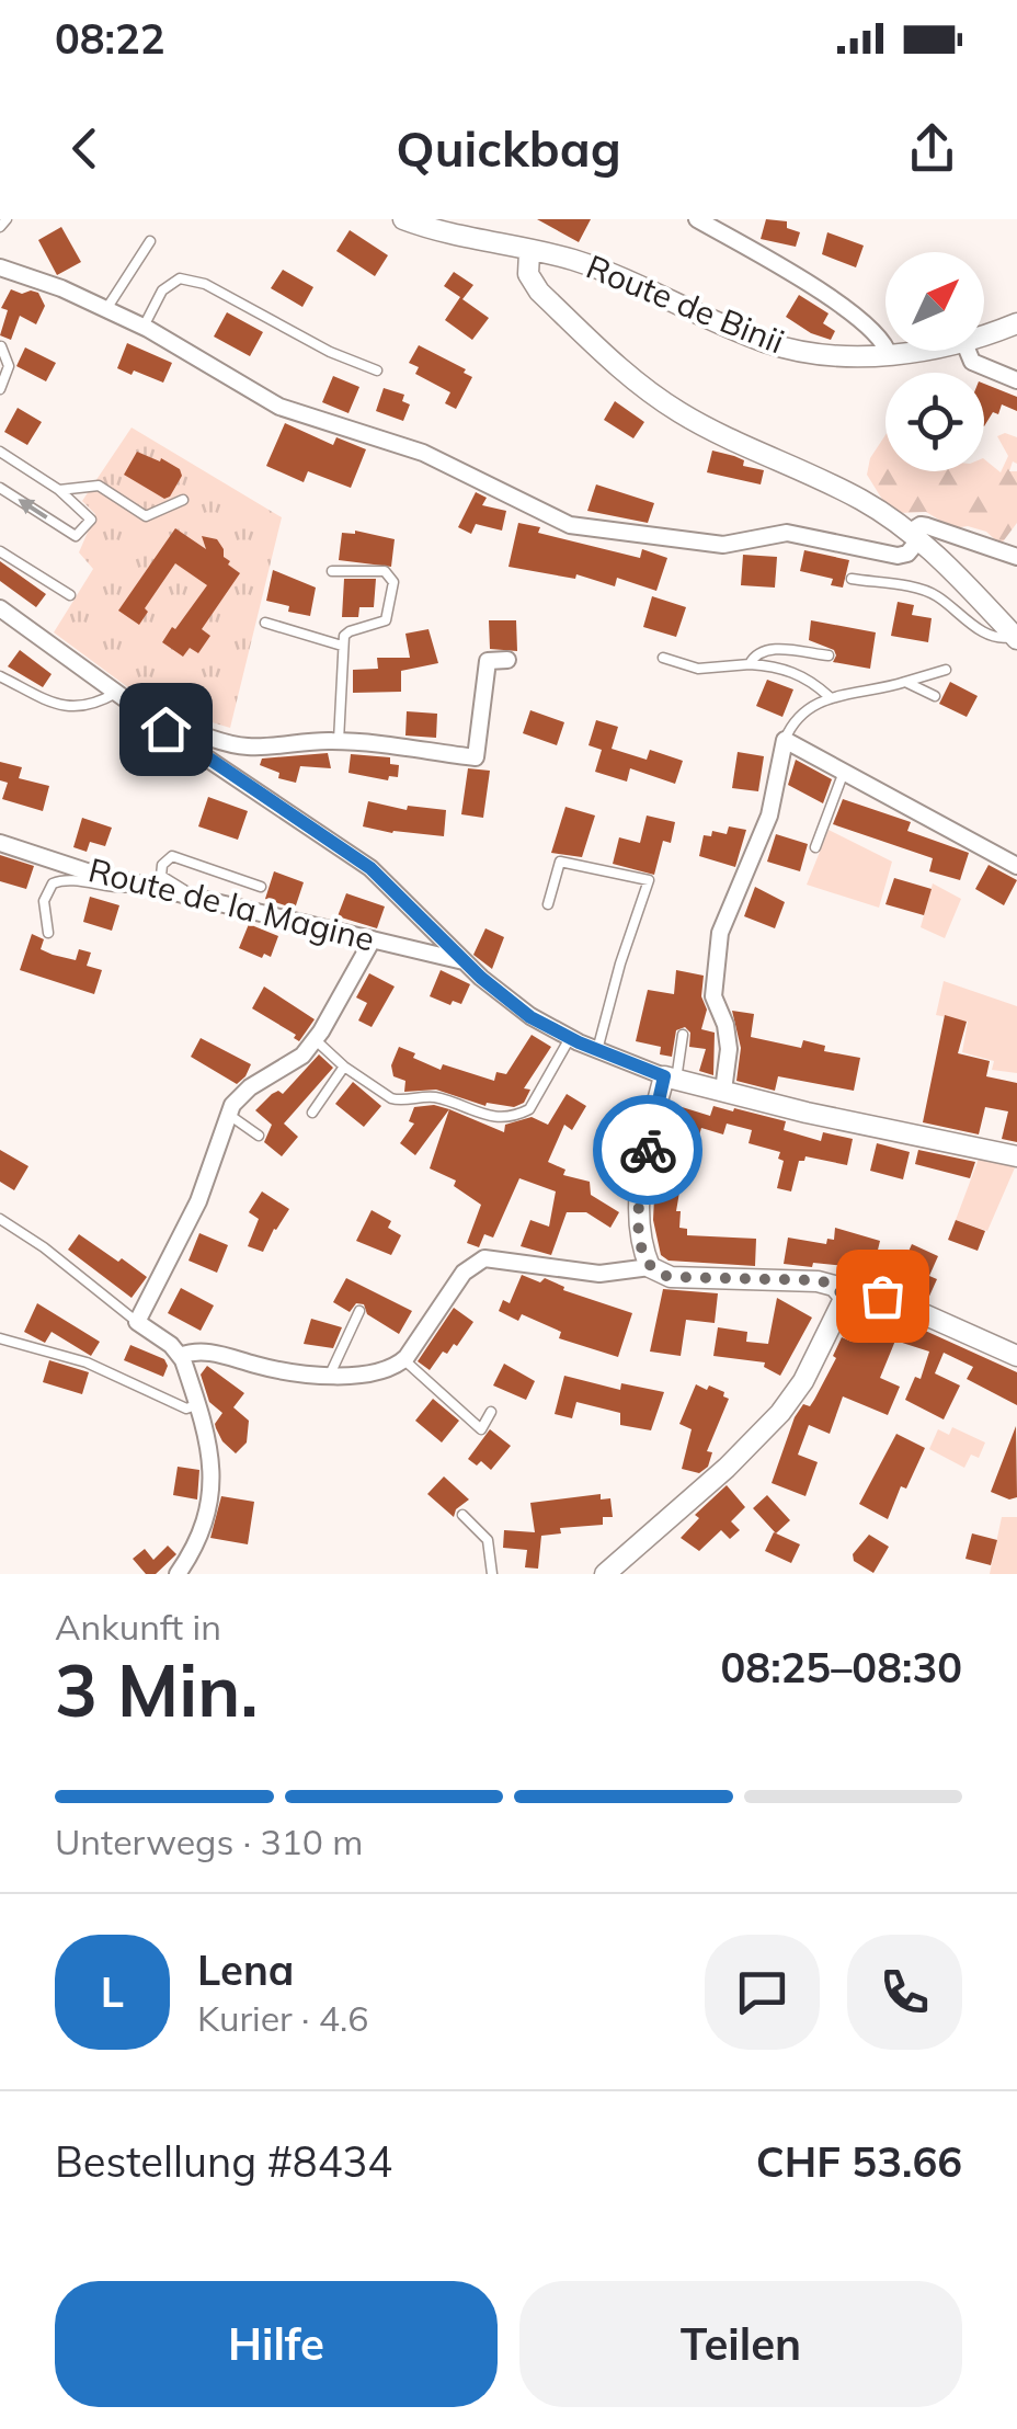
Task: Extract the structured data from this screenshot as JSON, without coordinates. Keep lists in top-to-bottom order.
{
  "streets": {
    "street": ["Route de Binii", "Route de la Magine"]
  },
  "north": "top right",
  "page": {
    "status": "08:22",
    "header": "Quickbag",
    "heading": ["3 Min.", "Ankunft in", "08:25–08:30"],
    "panel": [
      "Lena",
      "Kurier · 4.6",
      "Bestellung #8434",
      "CHF 53.66"
    ],
    "bar": "Unterwegs · 310 m",
    "round": "L",
    "buttons": ["Hilfe", "Teilen"]
  }
}
